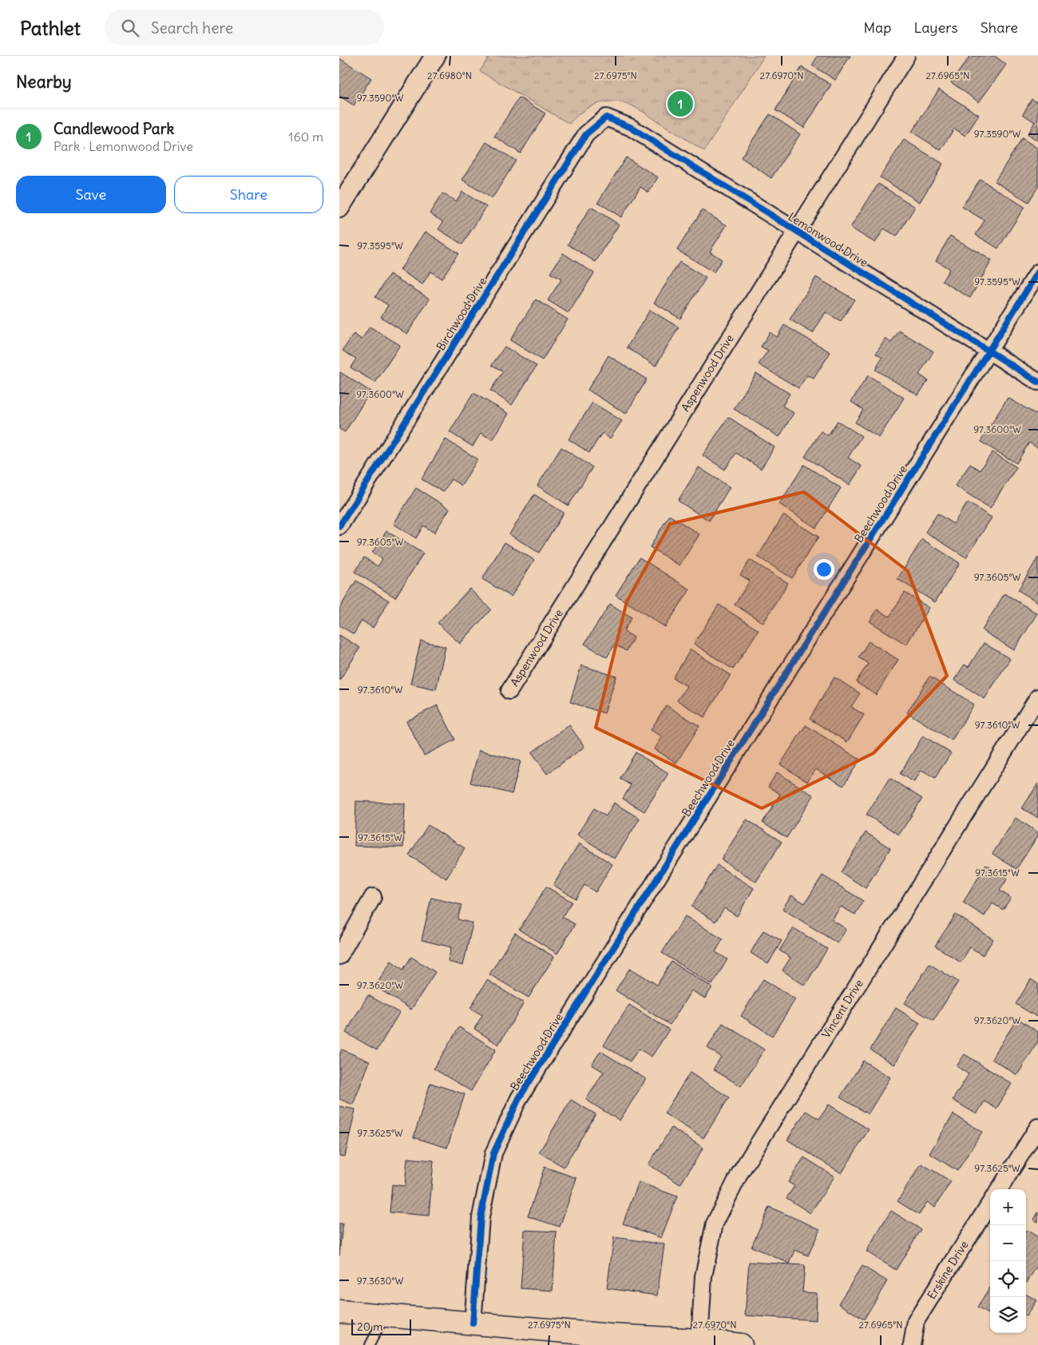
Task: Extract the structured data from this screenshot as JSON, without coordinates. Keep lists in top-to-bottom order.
{
  "streets": {
    "street": [
      "Lemonwood Drive",
      "Birchwood Drive",
      "Aspenwood Drive",
      "Beechwood Drive",
      "Vincent Drive",
      "Erskine Drive"
    ]
  },
  "crossings": [
    ["Lemonwood Drive", "Birchwood Drive"],
    ["Lemonwood Drive", "Aspenwood Drive"],
    ["Lemonwood Drive", "Beechwood Drive"]
  ],
  "scale_bar": "20 m",
  "page": {
    "header": "Pathlet",
    "search": "Search here",
    "nav": ["Map", "Layers", "Share"],
    "heading": "Nearby",
    "pins": "1",
    "list": [
      {
        "mark": "1",
        "name": "Candlewood Park",
        "note": "Park · Lemonwood Drive",
        "value": "160 m"
      }
    ],
    "buttons": ["Save", "Share"],
    "map_buttons": ["+", "−"],
    "scale": "20 m"
  },
  "coordinates": [
    "27.6980°N",
    "27.6975°N",
    "27.6970°N",
    "27.6965°N",
    "97.3590°W",
    "97.3595°W",
    "97.3600°W",
    "97.3605°W",
    "97.3610°W",
    "97.3615°W",
    "97.3620°W",
    "97.3625°W",
    "97.3630°W"
  ]
}
